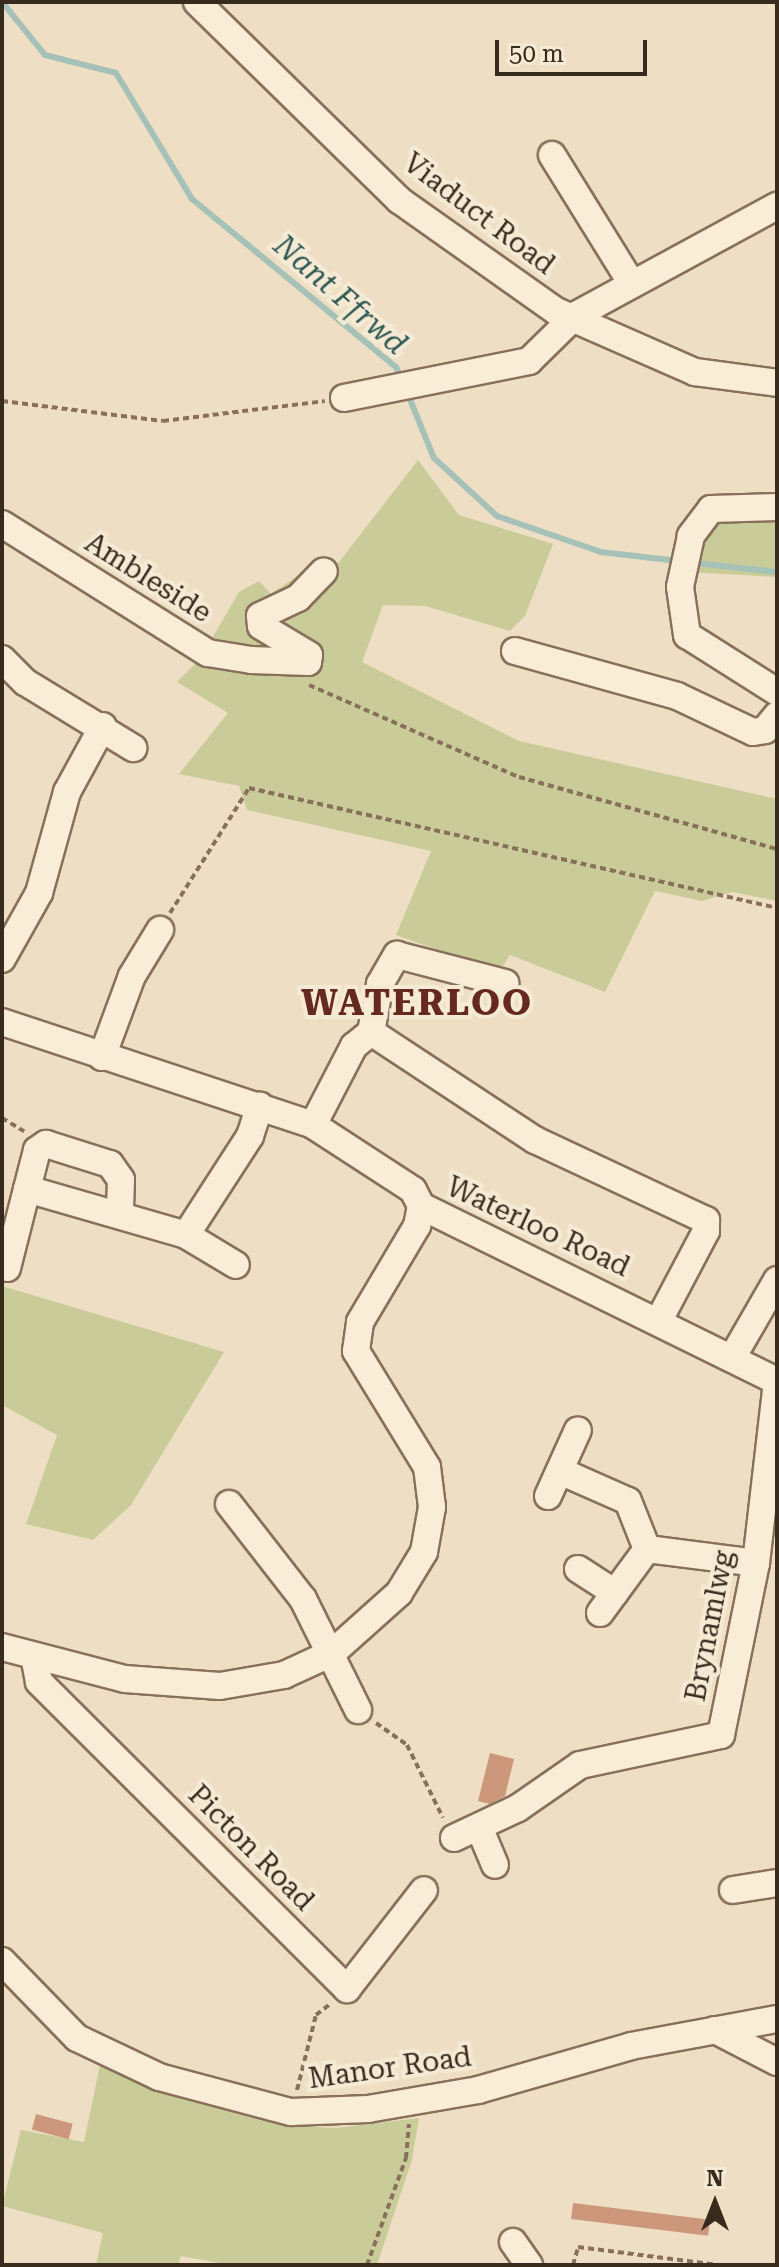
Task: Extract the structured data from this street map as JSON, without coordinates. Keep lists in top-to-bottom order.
{
  "streets": {
    "street": [
      "Viaduct Road",
      "Ambleside",
      "Waterloo Road",
      "Brynamlwg",
      "Picton Road",
      "Manor Road"
    ]
  },
  "crossings": [
    ["Waterloo Road", "Brynamlwg"]
  ],
  "districts": ["WATERLOO"],
  "water": ["Nant Ffrwd"],
  "scale_bar": "50 m",
  "north": "top"
}
